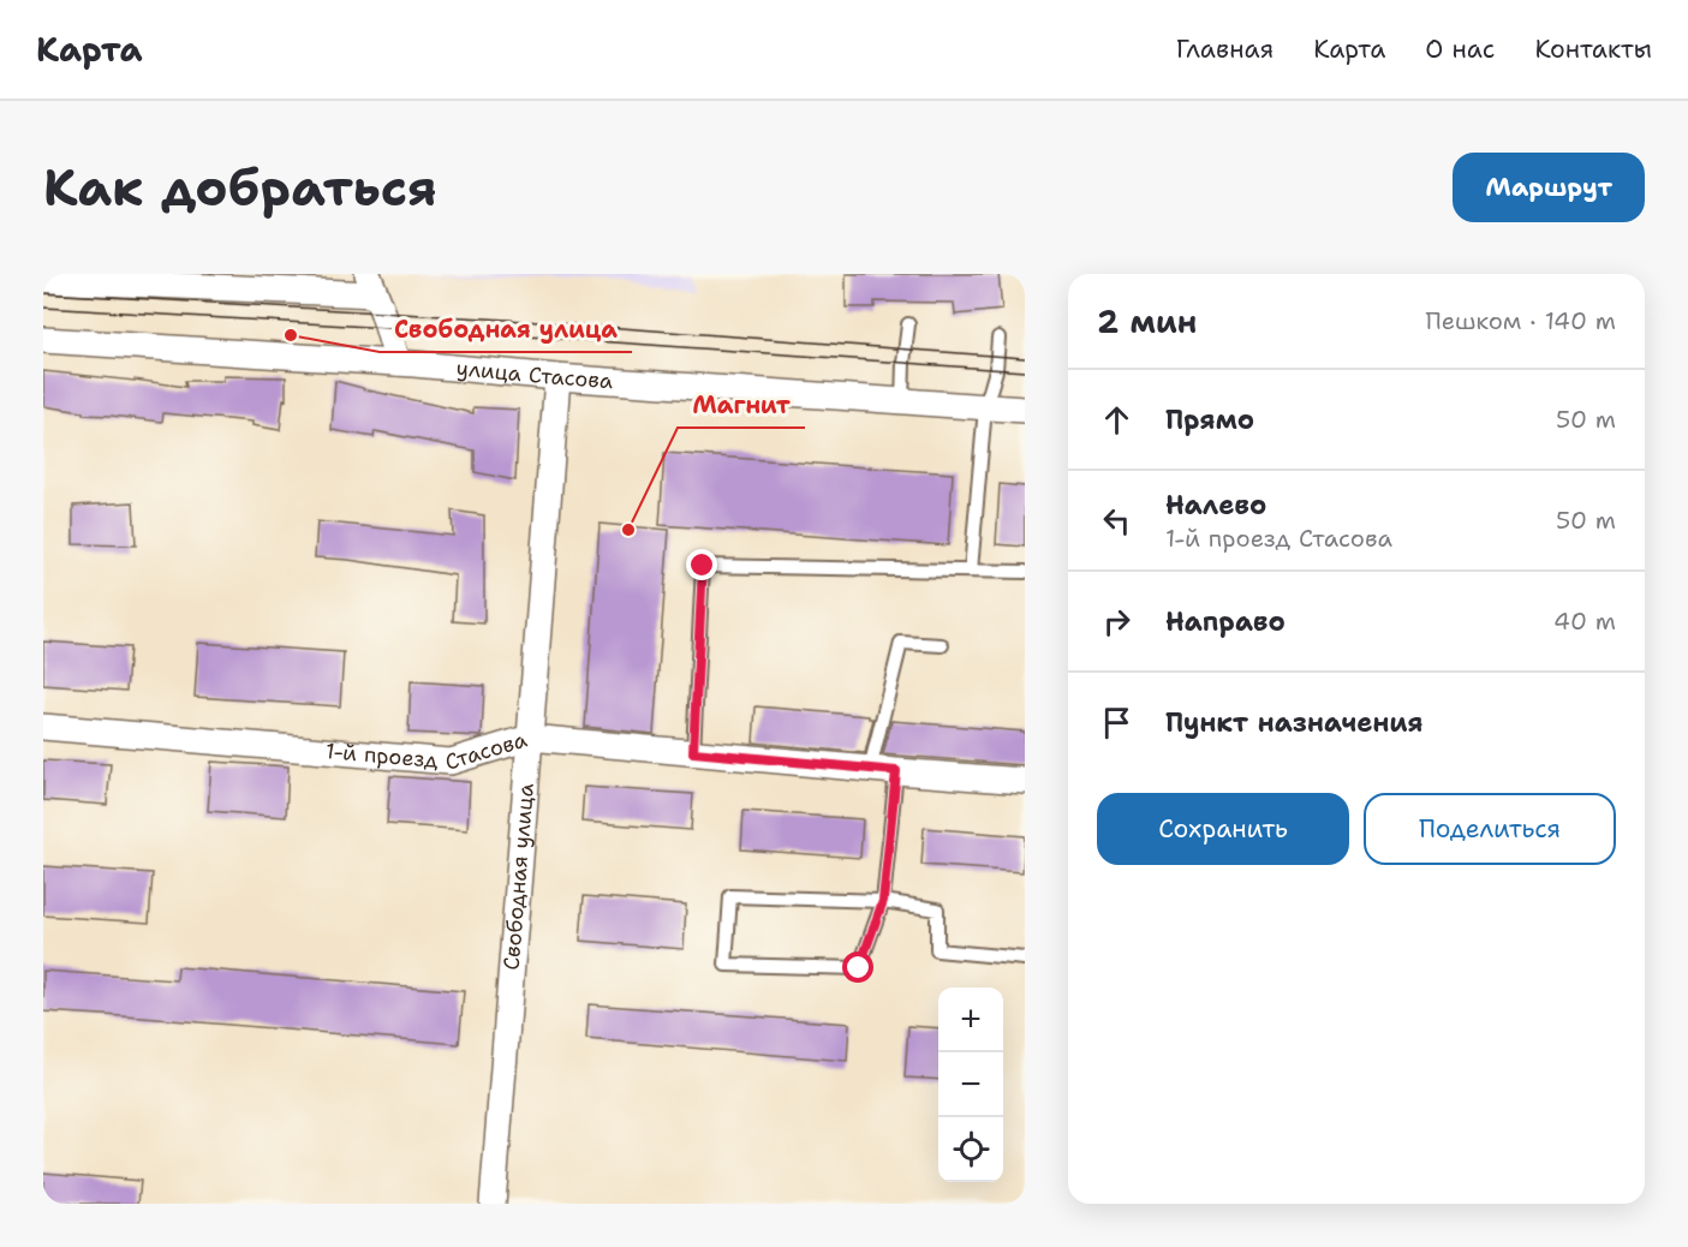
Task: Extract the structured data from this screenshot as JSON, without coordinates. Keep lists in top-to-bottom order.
{
  "streets": {
    "street": ["улица Стасова", "1-й проезд Стасова", "Свободная улица"]
  },
  "crossings": [
    ["улица Стасова", "Свободная улица"],
    ["1-й проезд Стасова", "Свободная улица"]
  ],
  "places": ["Свободная улица", "Магнит"],
  "page": {
    "header": "Карта",
    "nav": [
      "Главная",
      "Карта",
      "О нас",
      "Контакты"
    ],
    "buttons": [
      "Маршрут",
      ["Сохранить", "Поделиться"]
    ],
    "title": "Как добраться",
    "heading": ["2 мин", "Пешком · 140 m"],
    "list": [
      ["Прямо", "50 m"],
      ["Налево", "1-й проезд Стасова", "50 m"],
      ["Направо", "40 m"],
      "Пункт назначения"
    ],
    "map_buttons": ["+", "−"]
  }
}
